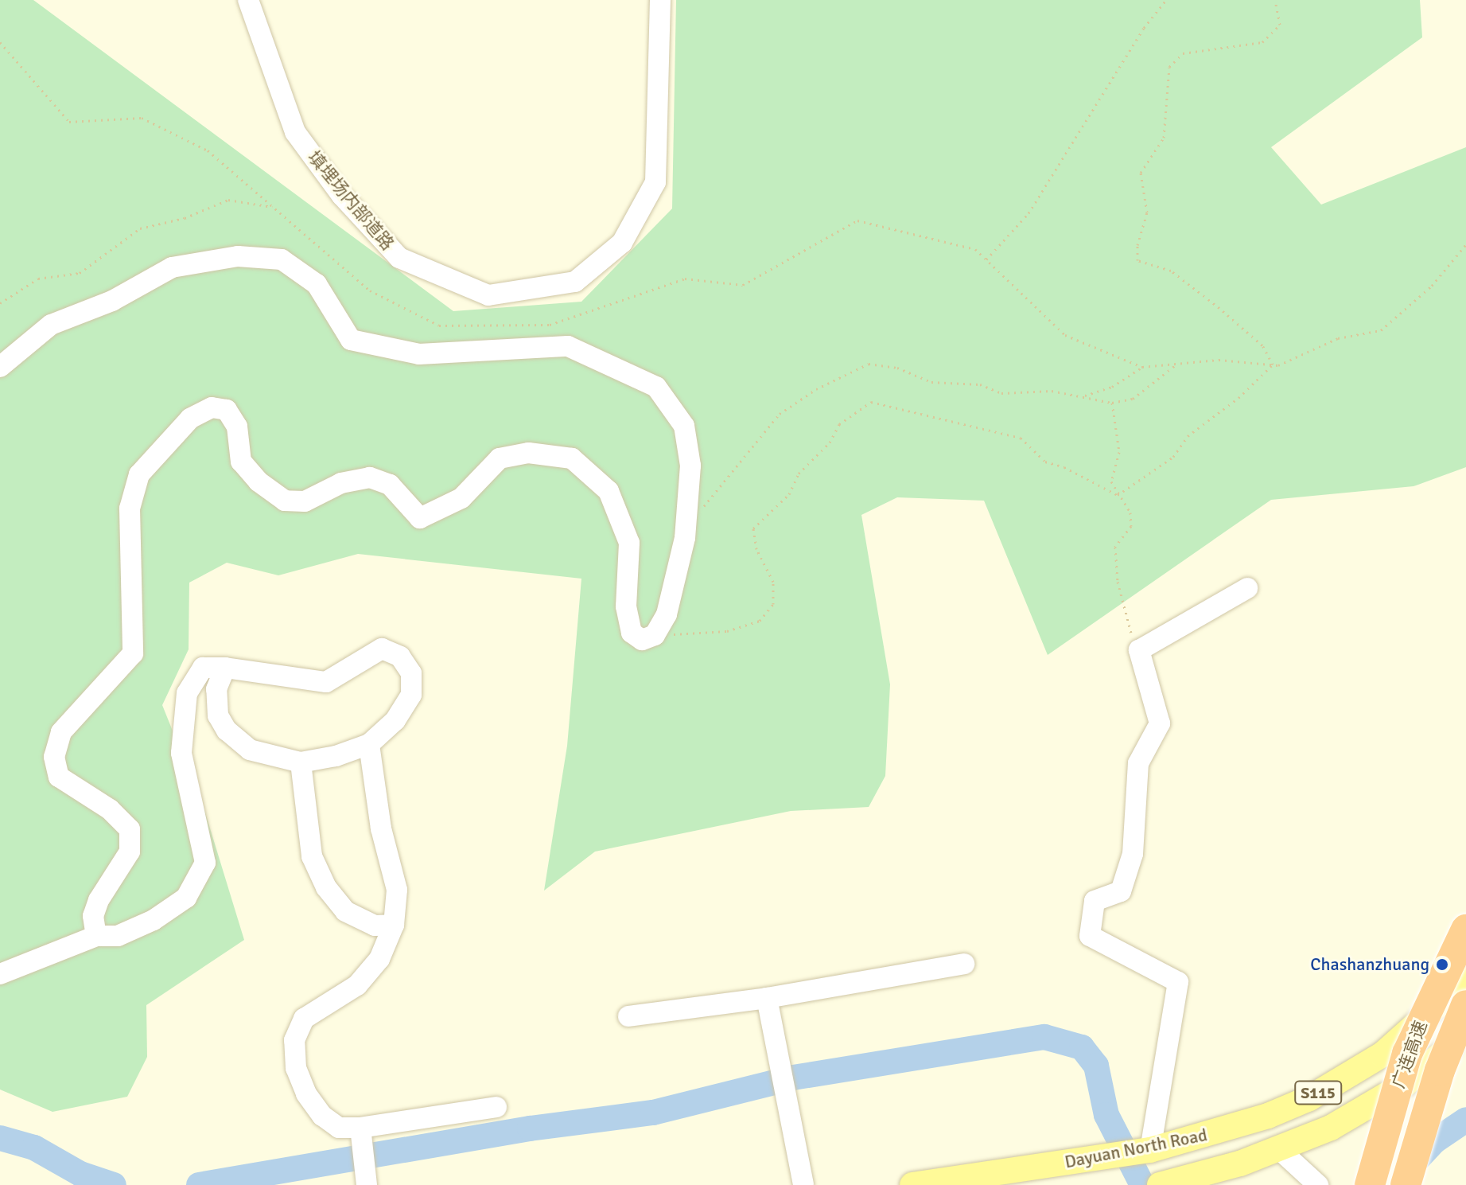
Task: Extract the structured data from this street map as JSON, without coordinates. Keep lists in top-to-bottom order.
{
  "streets": {
    "highway": ["广连高速"],
    "main road": ["S115", "Dayuan North Road"],
    "street": ["填埋场内部道路"]
  },
  "places": ["Chashanzhuang"]
}
